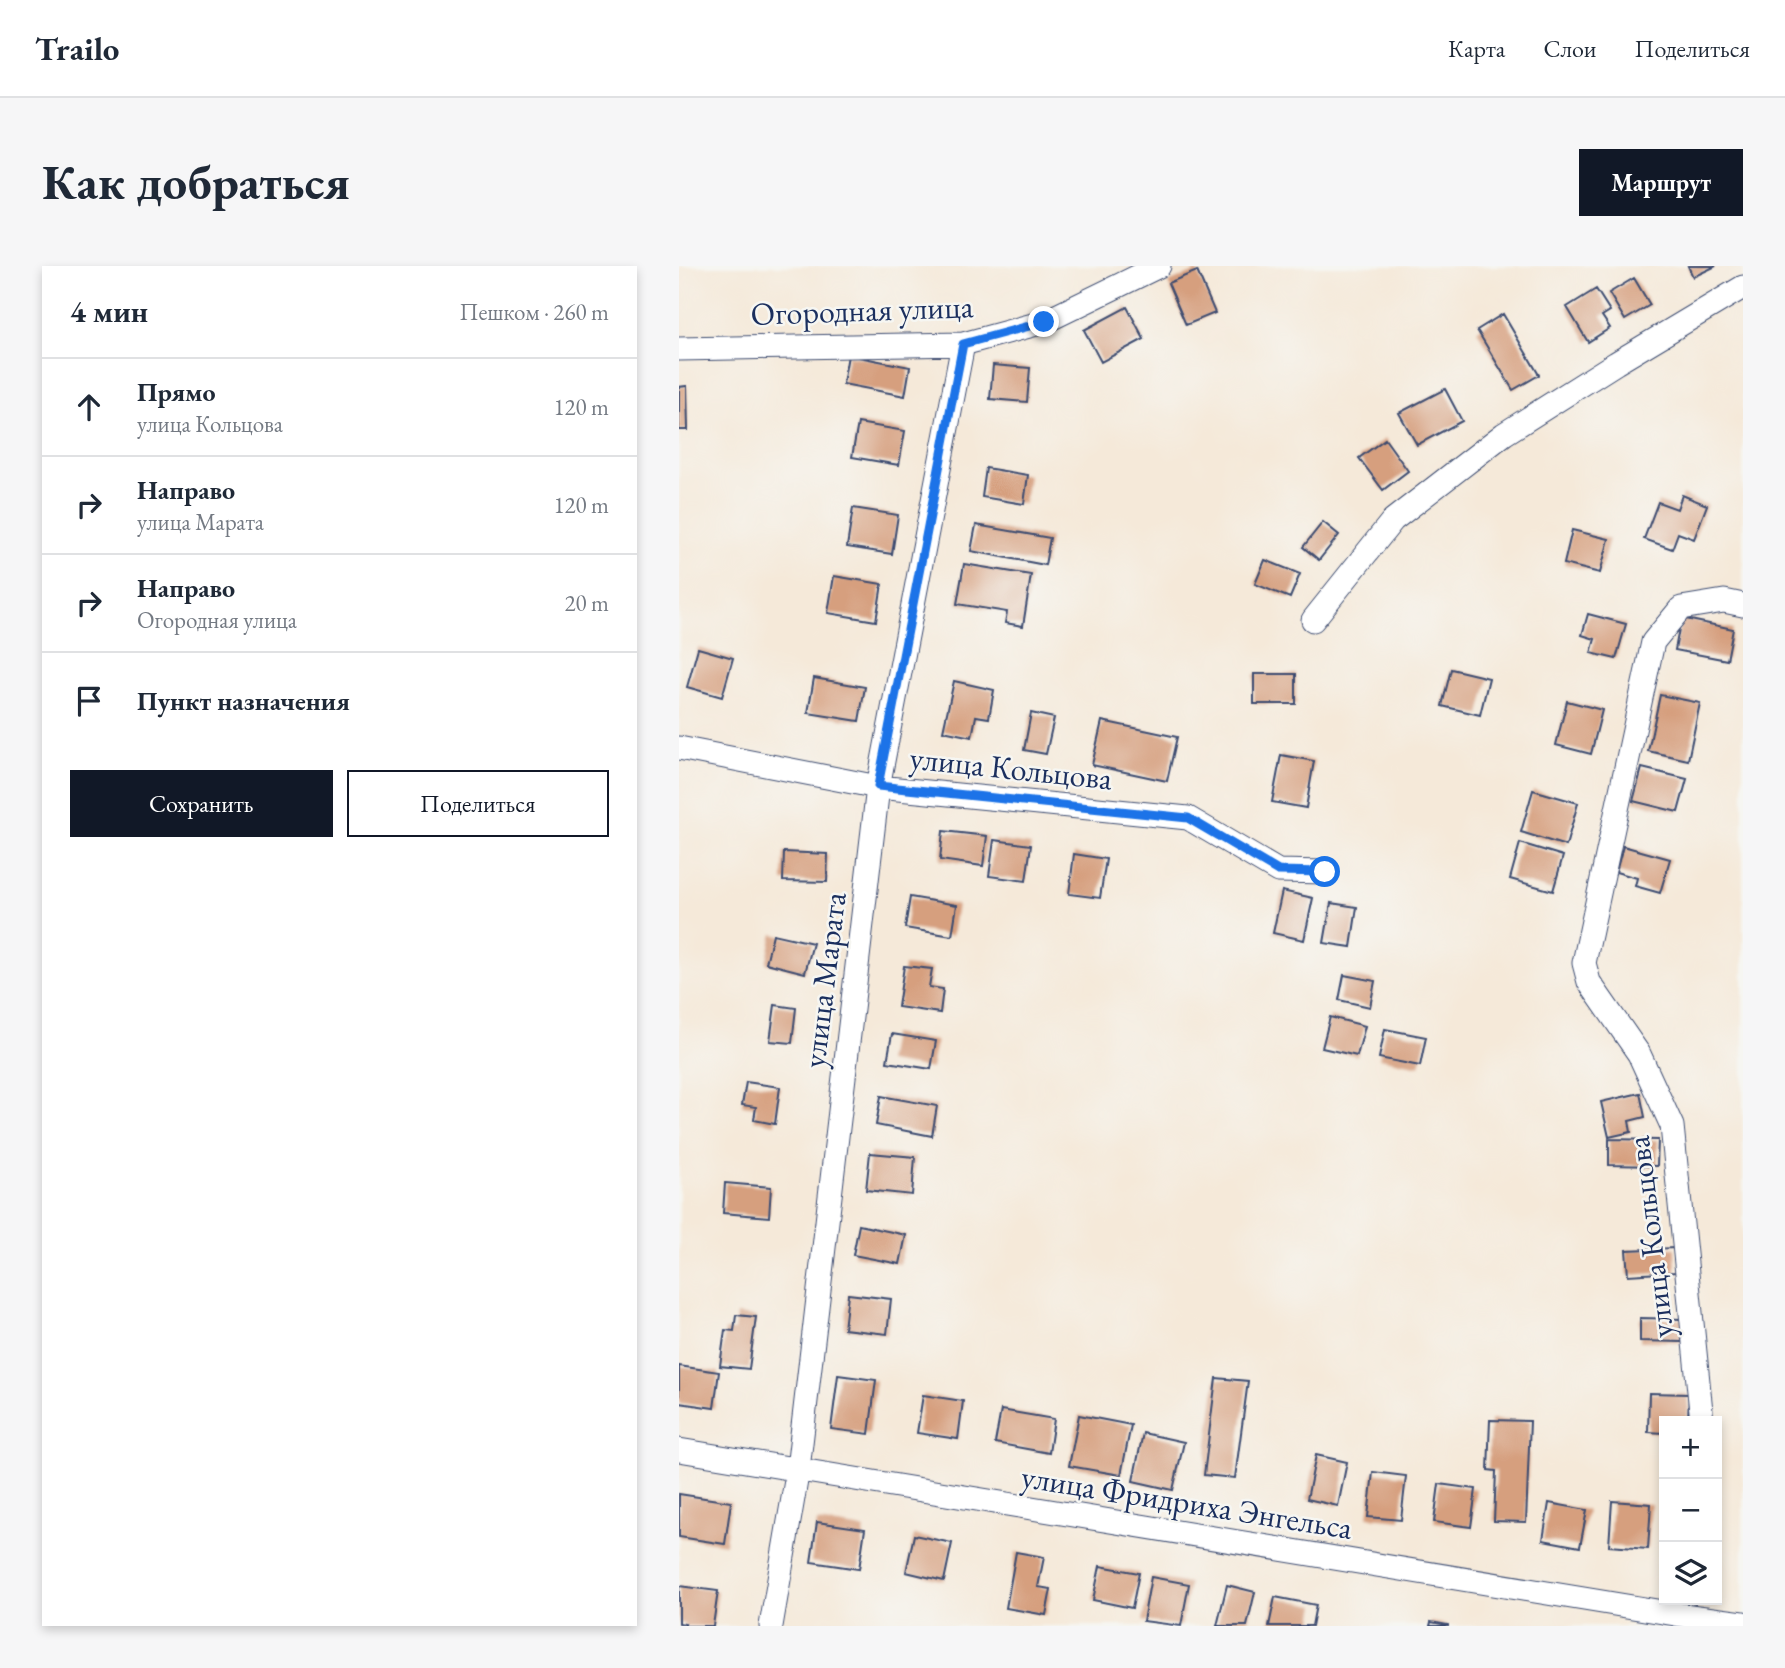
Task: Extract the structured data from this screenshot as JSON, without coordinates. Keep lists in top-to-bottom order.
{
  "streets": {
    "street": [
      "Огородная улица",
      "улица Кольцова",
      "улица Марата",
      "улица Фридриха Энгельса"
    ]
  },
  "crossings": [
    ["Огородная улица", "улица Марата"],
    ["улица Кольцова", "улица Марата"],
    ["улица Марата", "улица Фридриха Энгельса"]
  ],
  "page": {
    "header": "Trailo",
    "nav": ["Карта", "Слои", "Поделиться"],
    "buttons": [
      "Маршрут",
      ["Сохранить", "Поделиться"]
    ],
    "title": "Как добраться",
    "heading": ["4 мин", "Пешком · 260 m"],
    "list": [
      ["Прямо", "улица Кольцова", "120 m"],
      ["Направо", "улица Марата", "120 m"],
      ["Направо", "Огородная улица", "20 m"],
      "Пункт назначения"
    ],
    "map_buttons": ["+", "−"]
  }
}
